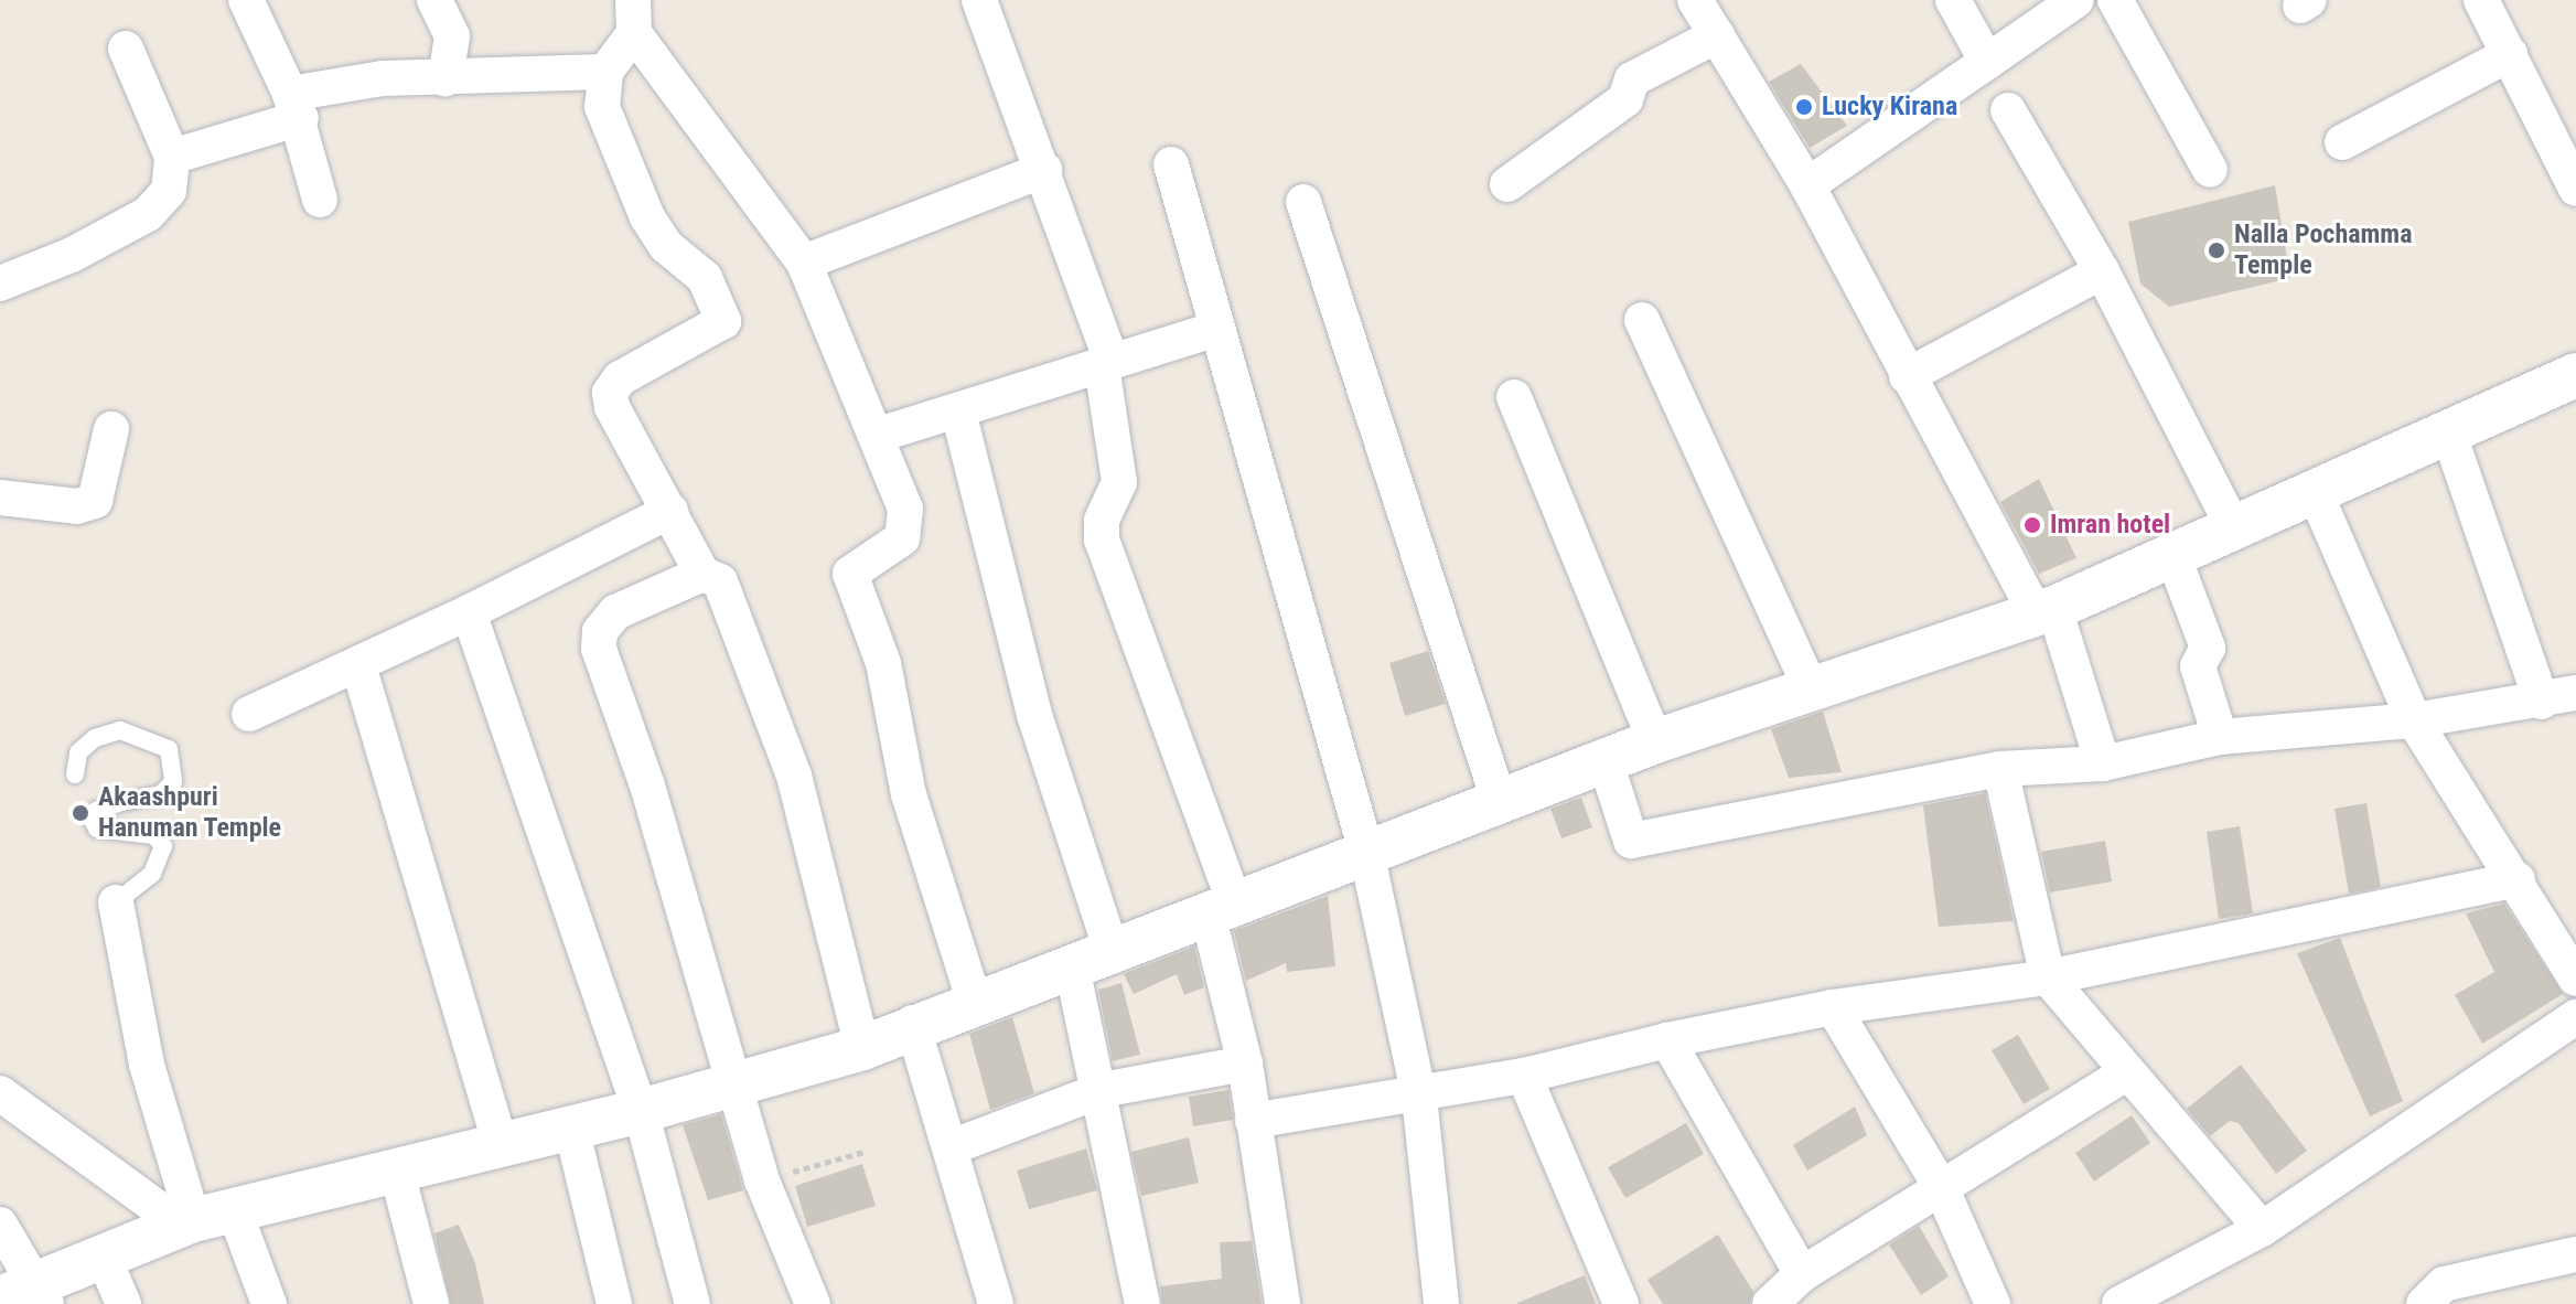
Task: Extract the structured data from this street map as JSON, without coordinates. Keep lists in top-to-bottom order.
{
  "places": [
    "Lucky Kirana",
    "Nalla Pochamma Temple",
    "Imran hotel",
    "Akaashpuri Hanuman Temple"
  ]
}
